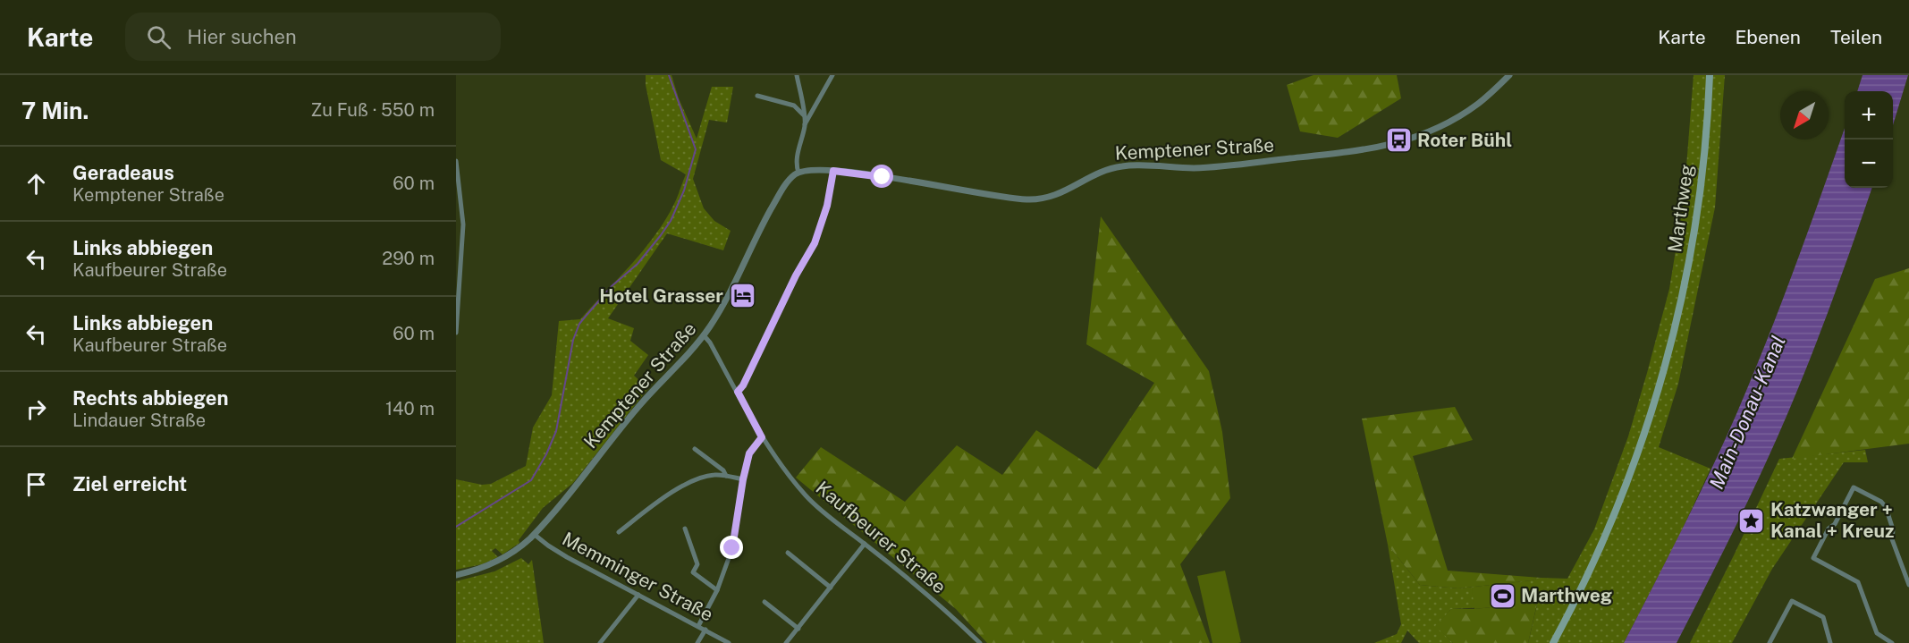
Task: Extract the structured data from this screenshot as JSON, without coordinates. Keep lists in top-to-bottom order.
{
  "streets": {
    "main road": ["Marthweg"],
    "street": ["Kemptener Straße", "Kaufbeurer Straße", "Memminger Straße"]
  },
  "crossings": [
    ["Kemptener Straße", "Kaufbeurer Straße"],
    ["Kemptener Straße", "Memminger Straße"]
  ],
  "water": ["Main-Donau-Kanal"],
  "places": {
    "bus stop": ["Roter Bühl"],
    "hotel": ["Hotel Grasser"],
    "place": ["Katzwanger + Kanal + Kreuz"],
    "sports": ["Marthweg"]
  },
  "north": "bottom left",
  "page": {
    "header": "Karte",
    "search": "Hier suchen",
    "nav": ["Karte", "Ebenen", "Teilen"],
    "heading": ["7 Min.", "Zu Fuß · 550 m"],
    "map_buttons": ["+", "−"],
    "list": [
      ["Geradeaus", "Kemptener Straße", "60 m"],
      ["Links abbiegen", "Kaufbeurer Straße", "290 m"],
      ["Links abbiegen", "Kaufbeurer Straße", "60 m"],
      ["Rechts abbiegen", "Lindauer Straße", "140 m"],
      "Ziel erreicht"
    ]
  }
}
